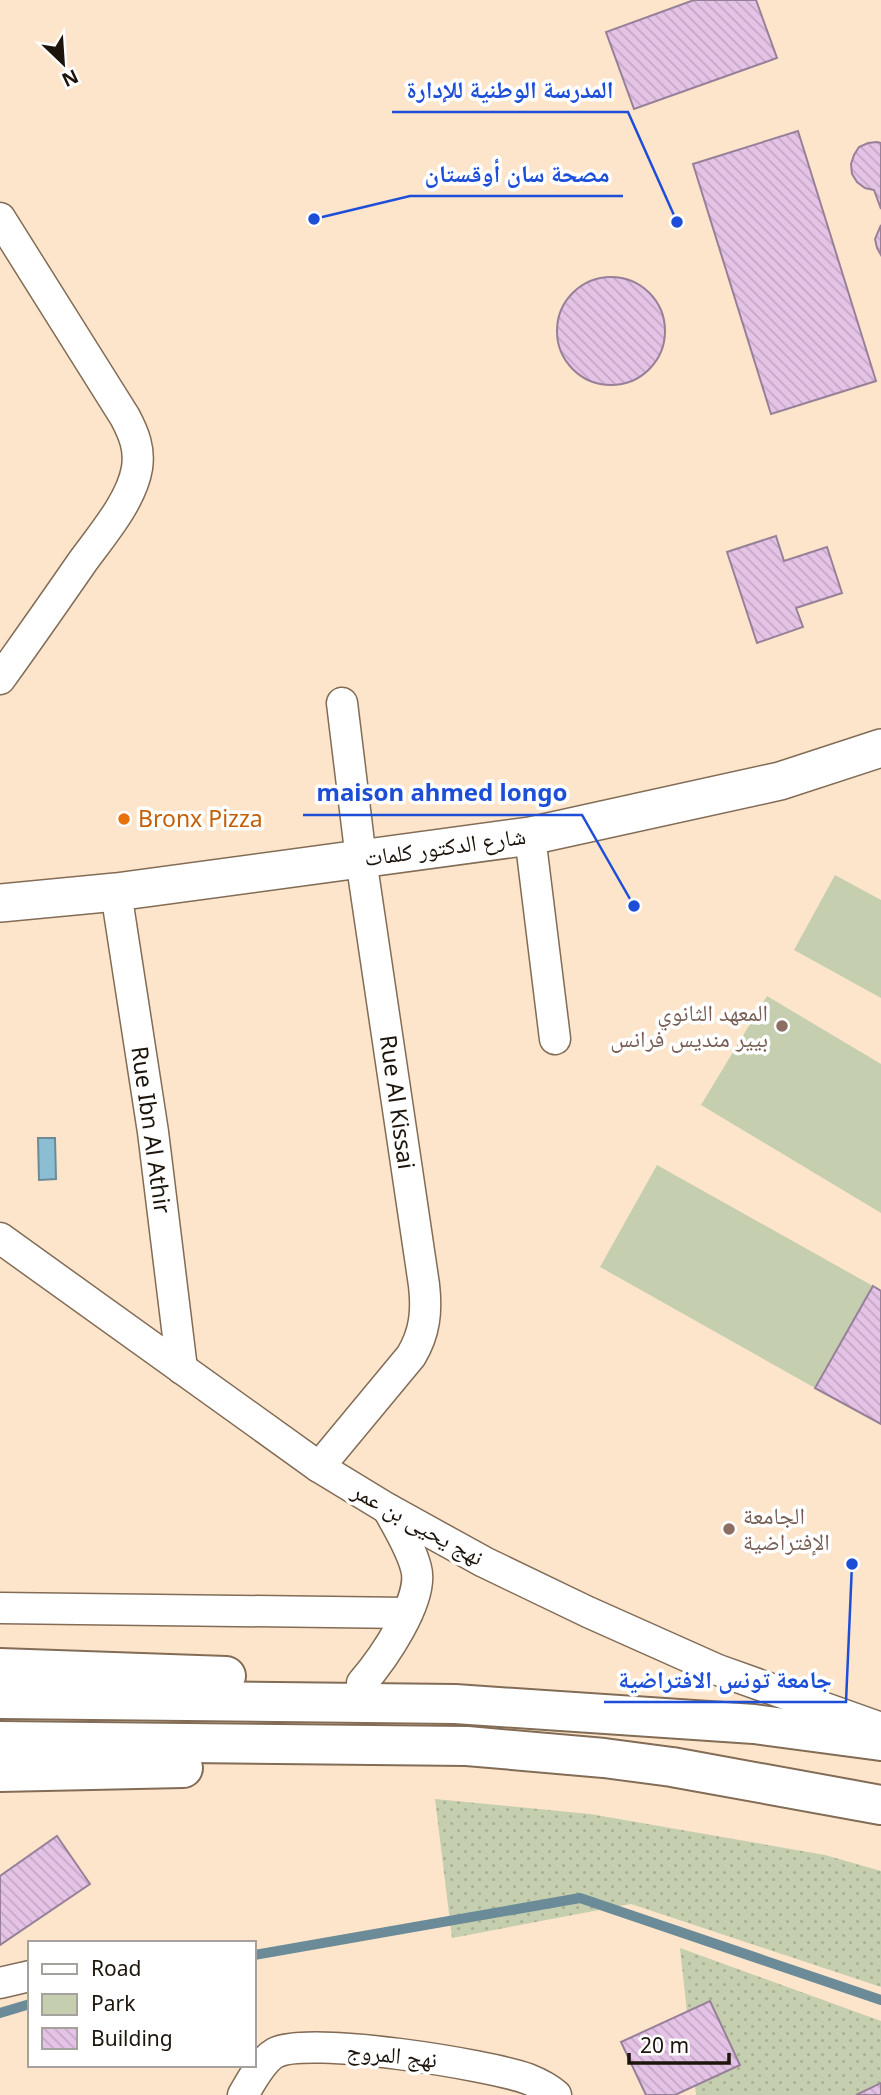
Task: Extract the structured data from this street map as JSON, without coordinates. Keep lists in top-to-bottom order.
{
  "streets": {
    "street": [
      "شارع الدكتور كلمات",
      "Rue Al Kissai",
      "Rue Ibn Al Athir",
      "نهج يحيى بن عمر",
      "نهج المروج"
    ]
  },
  "crossings": [
    ["شارع الدكتور كلمات", "Rue Al Kissai"],
    ["شارع الدكتور كلمات", "Rue Ibn Al Athir"],
    ["Rue Al Kissai", "نهج يحيى بن عمر"],
    ["Rue Ibn Al Athir", "نهج يحيى بن عمر"]
  ],
  "places": [
    "مصحة سان أوقستان",
    "المدرسة الوطنية للإدارة",
    "Bronx Pizza",
    "maison ahmed longo",
    "المعهد الثانوي بيير منديس فرانس",
    "الجامعة الإفتراضية",
    "جامعة تونس الافتراضية"
  ],
  "legend": ["Road", "Park", "Building"],
  "scale_bar": "20 m",
  "north": "bottom right"
}
